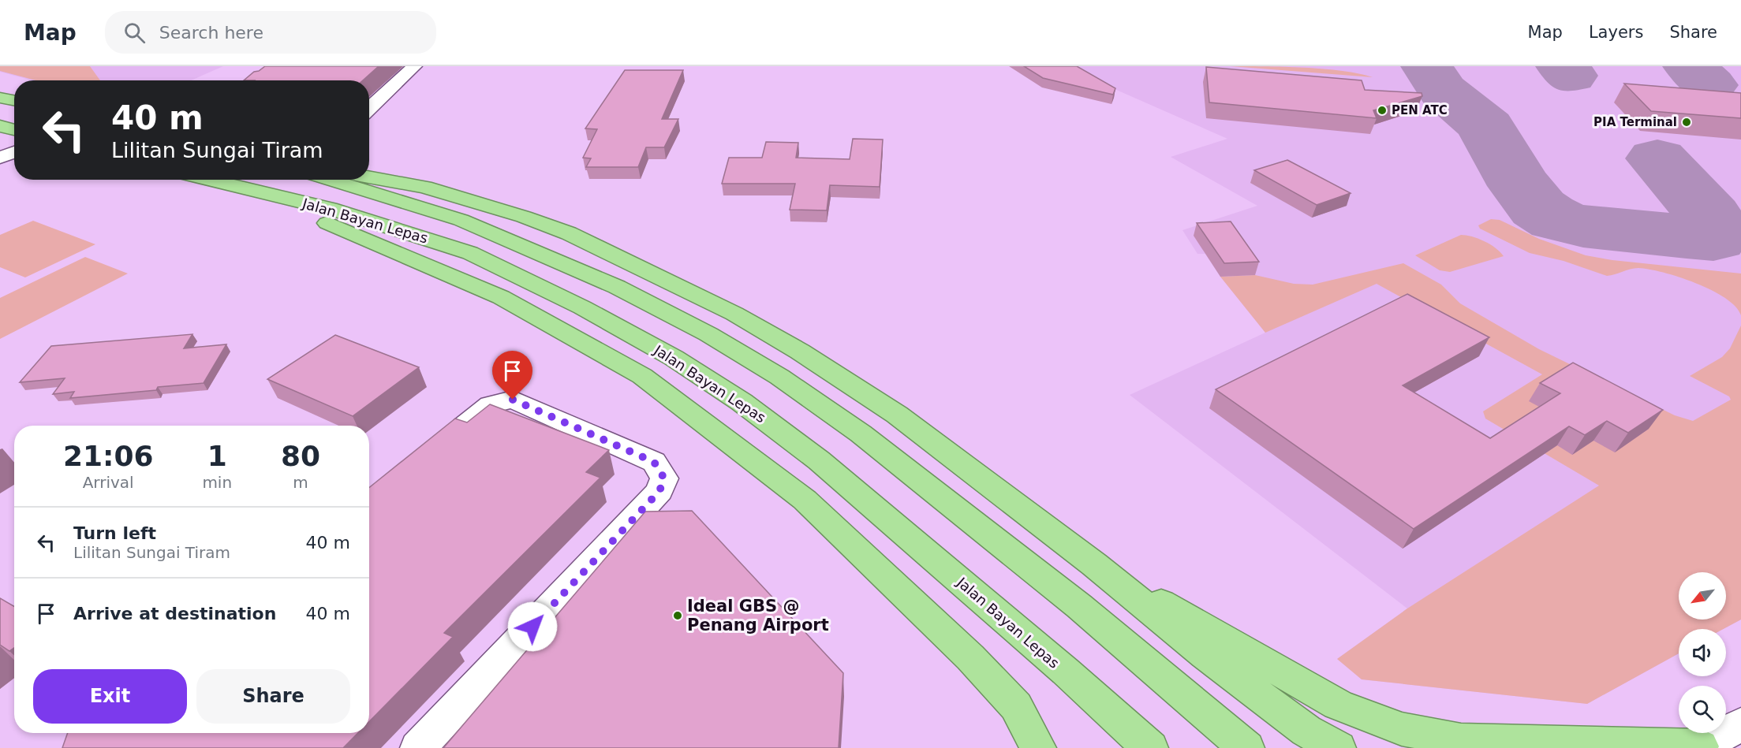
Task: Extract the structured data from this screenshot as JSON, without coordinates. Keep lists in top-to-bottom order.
{
  "streets": {
    "highway": ["Jalan Bayan Lepas"]
  },
  "places": ["PEN ATC", "PIA Terminal", "Ideal GBS @ Penang Airport"],
  "north": "bottom left",
  "page": {
    "header": "Map",
    "search": "Search here",
    "nav": ["Map", "Layers", "Share"],
    "turn": ["40 m", "Lilitan Sungai Tiram"],
    "eta": [
      "21:06",
      "Arrival",
      "1",
      "min",
      "80",
      "m"
    ],
    "list": [
      {
        "name": "Turn left",
        "note": "Lilitan Sungai Tiram",
        "value": "40 m"
      },
      {
        "name": "Arrive at destination",
        "value": "40 m"
      }
    ],
    "buttons": ["Exit", "Share"]
  }
}
